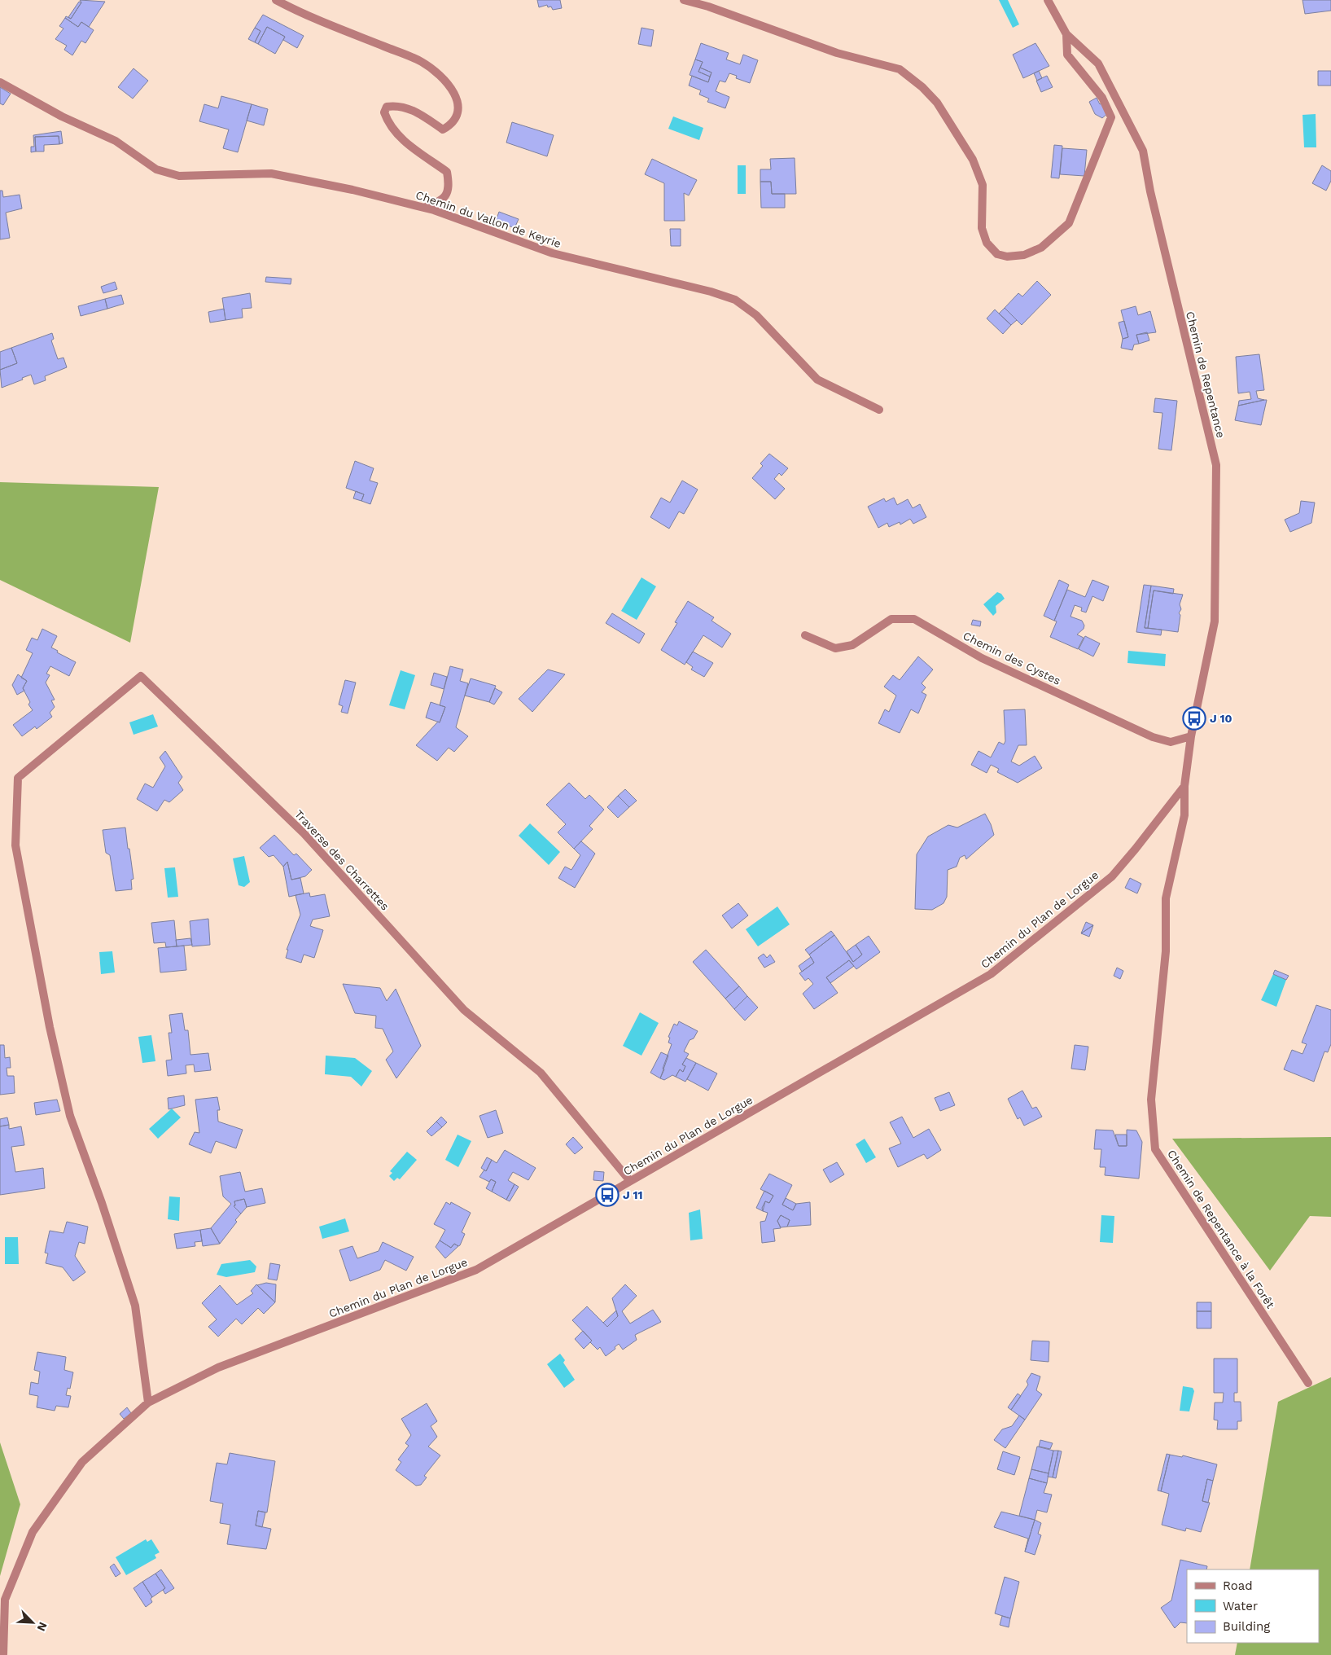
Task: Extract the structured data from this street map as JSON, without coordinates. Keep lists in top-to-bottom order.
{
  "streets": {
    "street": [
      "Chemin du Vallon de Keyrie",
      "Chemin de Repentance",
      "Chemin des Cystes",
      "Traverse des Charrettes",
      "Chemin du Plan de Lorgue",
      "Chemin de Repentance à la Forêt"
    ]
  },
  "crossings": [
    ["Chemin de Repentance", "Chemin des Cystes"],
    ["Chemin de Repentance", "Chemin du Plan de Lorgue"],
    ["Chemin de Repentance", "Chemin de Repentance à la Forêt"],
    ["Traverse des Charrettes", "Chemin du Plan de Lorgue"],
    ["Chemin du Plan de Lorgue", "Chemin de Repentance à la Forêt"]
  ],
  "places": {
    "bus stop": ["J 10", "J 11"]
  },
  "legend": ["Road", "Water", "Building"],
  "north": "bottom right"
}
